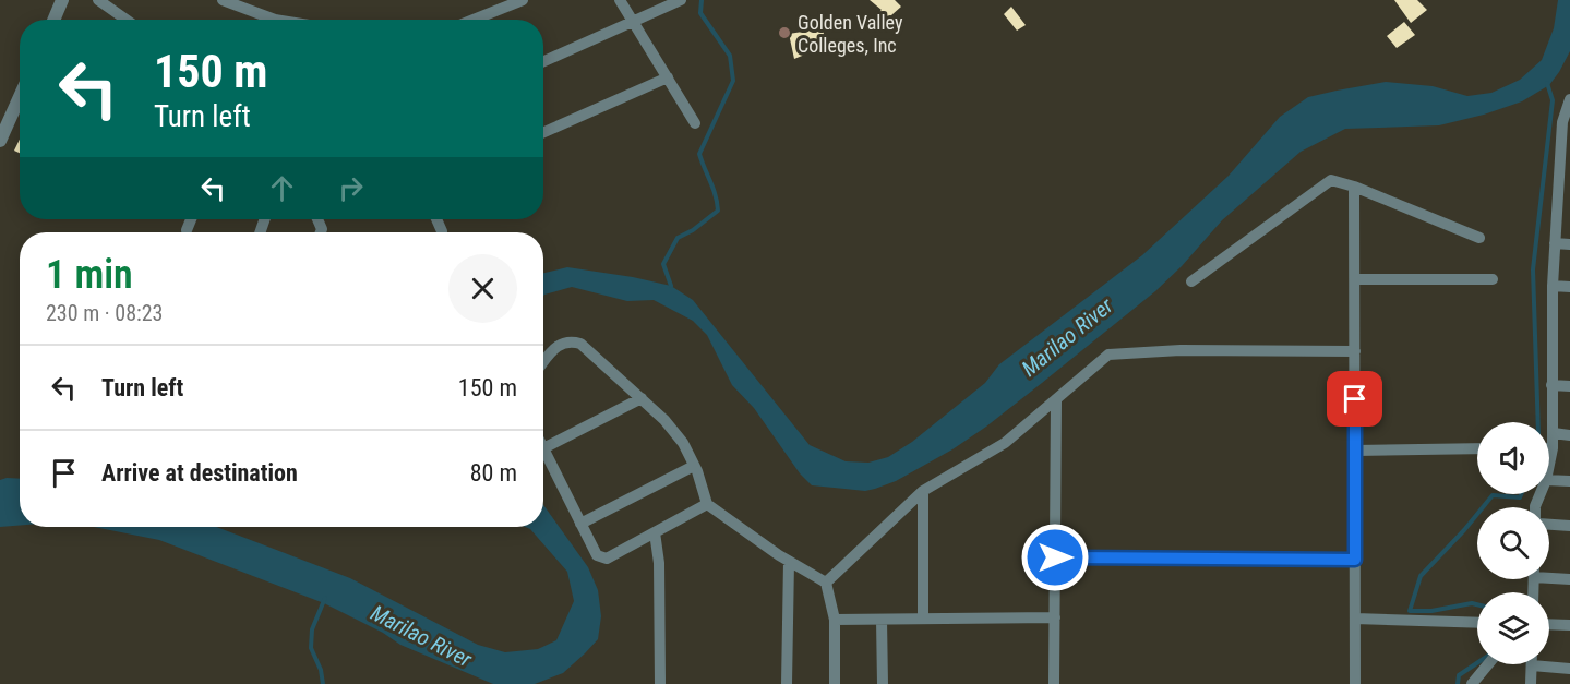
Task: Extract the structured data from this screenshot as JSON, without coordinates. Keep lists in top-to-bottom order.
{
  "water": ["Marilao River"],
  "places": ["Golden Valley Colleges, Inc"],
  "page": {
    "turn": ["150 m", "Turn left"],
    "heading": ["1 min", "230 m · 08:23"],
    "list": [
      {
        "name": "Turn left",
        "value": "150 m"
      },
      {
        "name": "Arrive at destination",
        "value": "80 m"
      }
    ]
  }
}
